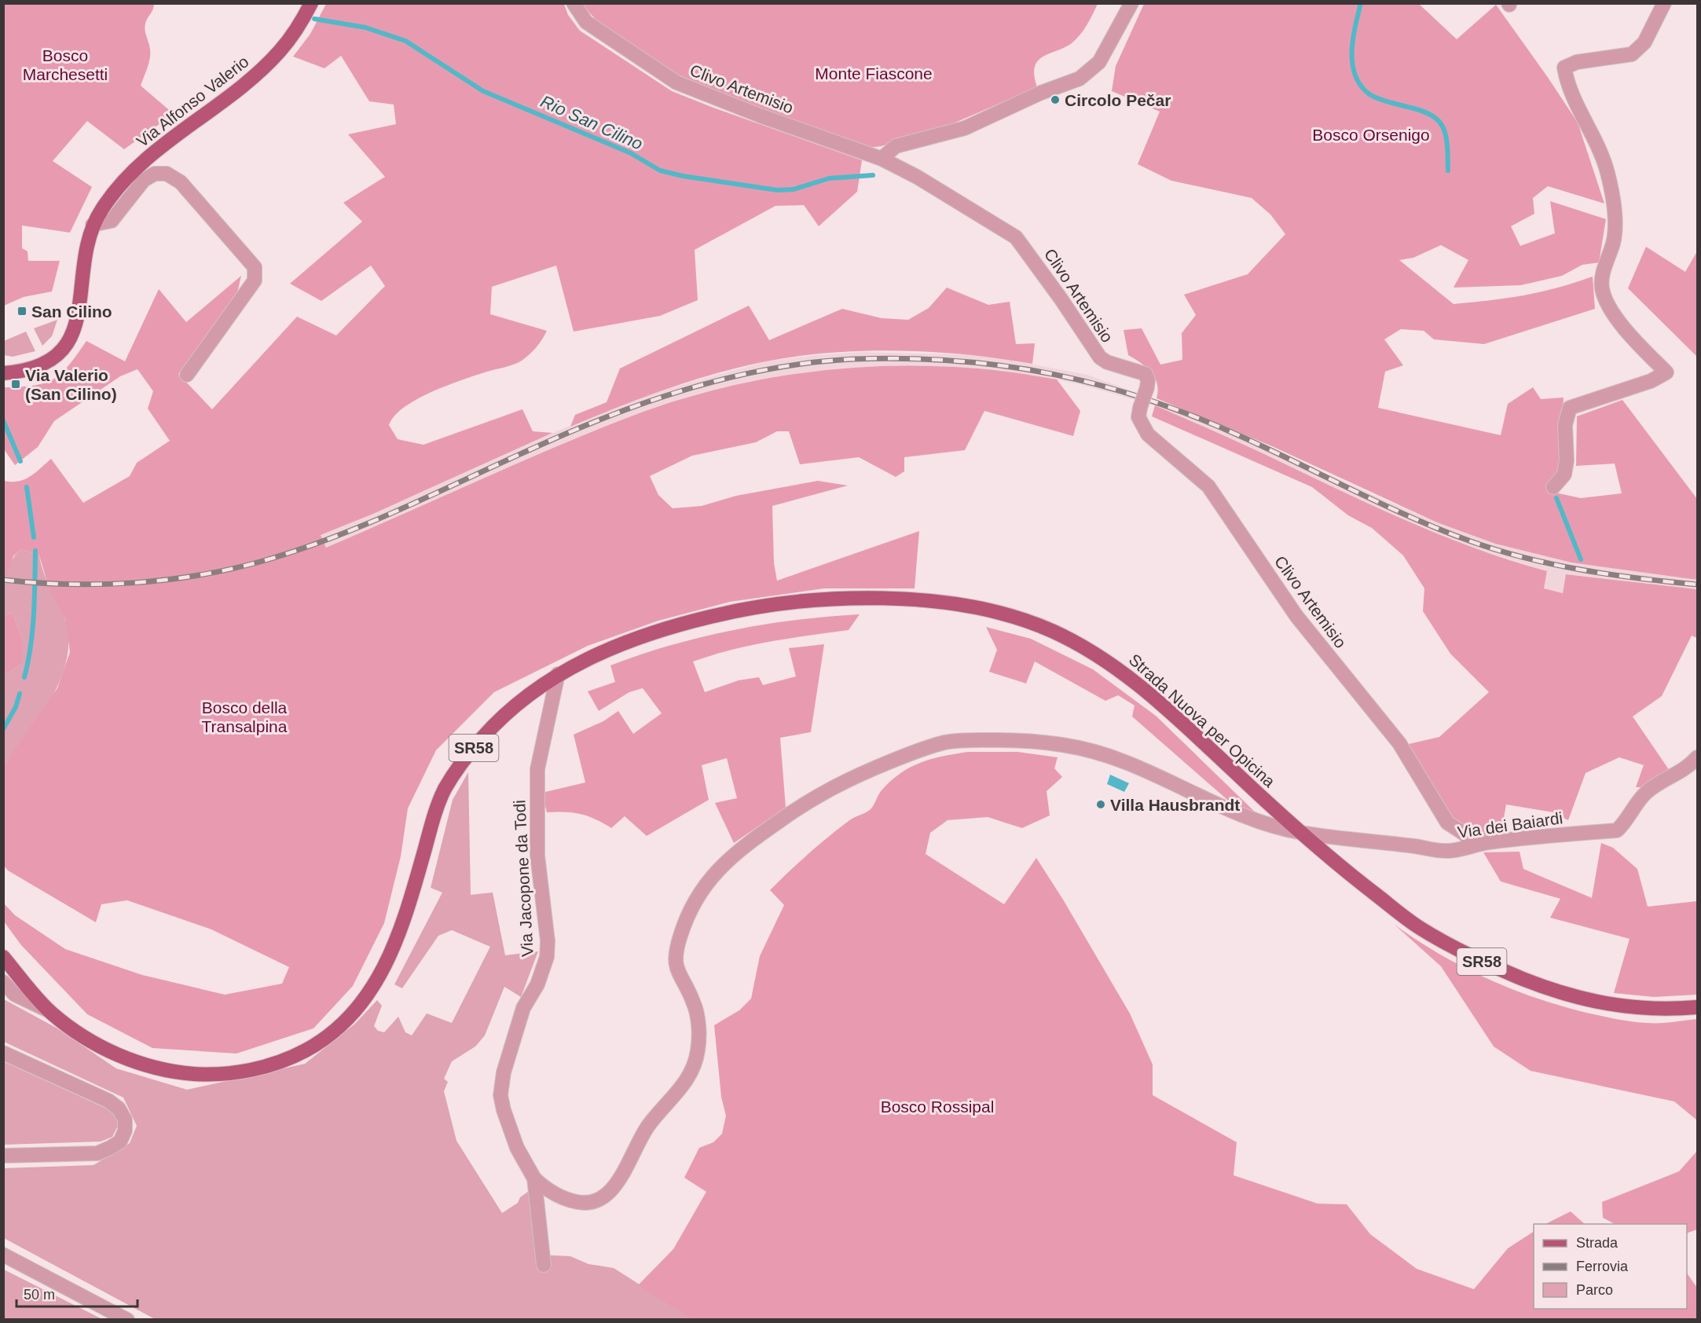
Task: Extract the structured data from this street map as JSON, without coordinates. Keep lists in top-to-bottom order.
{
  "streets": {
    "main road": ["Via Alfonso Valerio", "Strada Nuova per Opicina", "SR58"],
    "street": ["Clivo Artemisio", "Via dei Baiardi", "Via Jacopone da Todi"]
  },
  "crossings": [
    ["Clivo Artemisio", "Via dei Baiardi"],
    ["Strada Nuova per Opicina", "Via dei Baiardi"],
    ["Strada Nuova per Opicina", "Via Jacopone da Todi"],
    ["Via dei Baiardi", "Via Jacopone da Todi"]
  ],
  "water": ["Rio San Cilino"],
  "parks": [
    "Bosco Marchesetti",
    "Monte Fiascone",
    "Bosco Orsenigo",
    "Bosco della Transalpina",
    "Bosco Rossipal"
  ],
  "places": {
    "other": ["Circolo Pečar", "Villa Hausbrandt"],
    "transit": ["San Cilino", "Via Valerio (San Cilino)"]
  },
  "legend": ["Strada", "Ferrovia", "Parco"],
  "scale_bar": "50 m"
}
